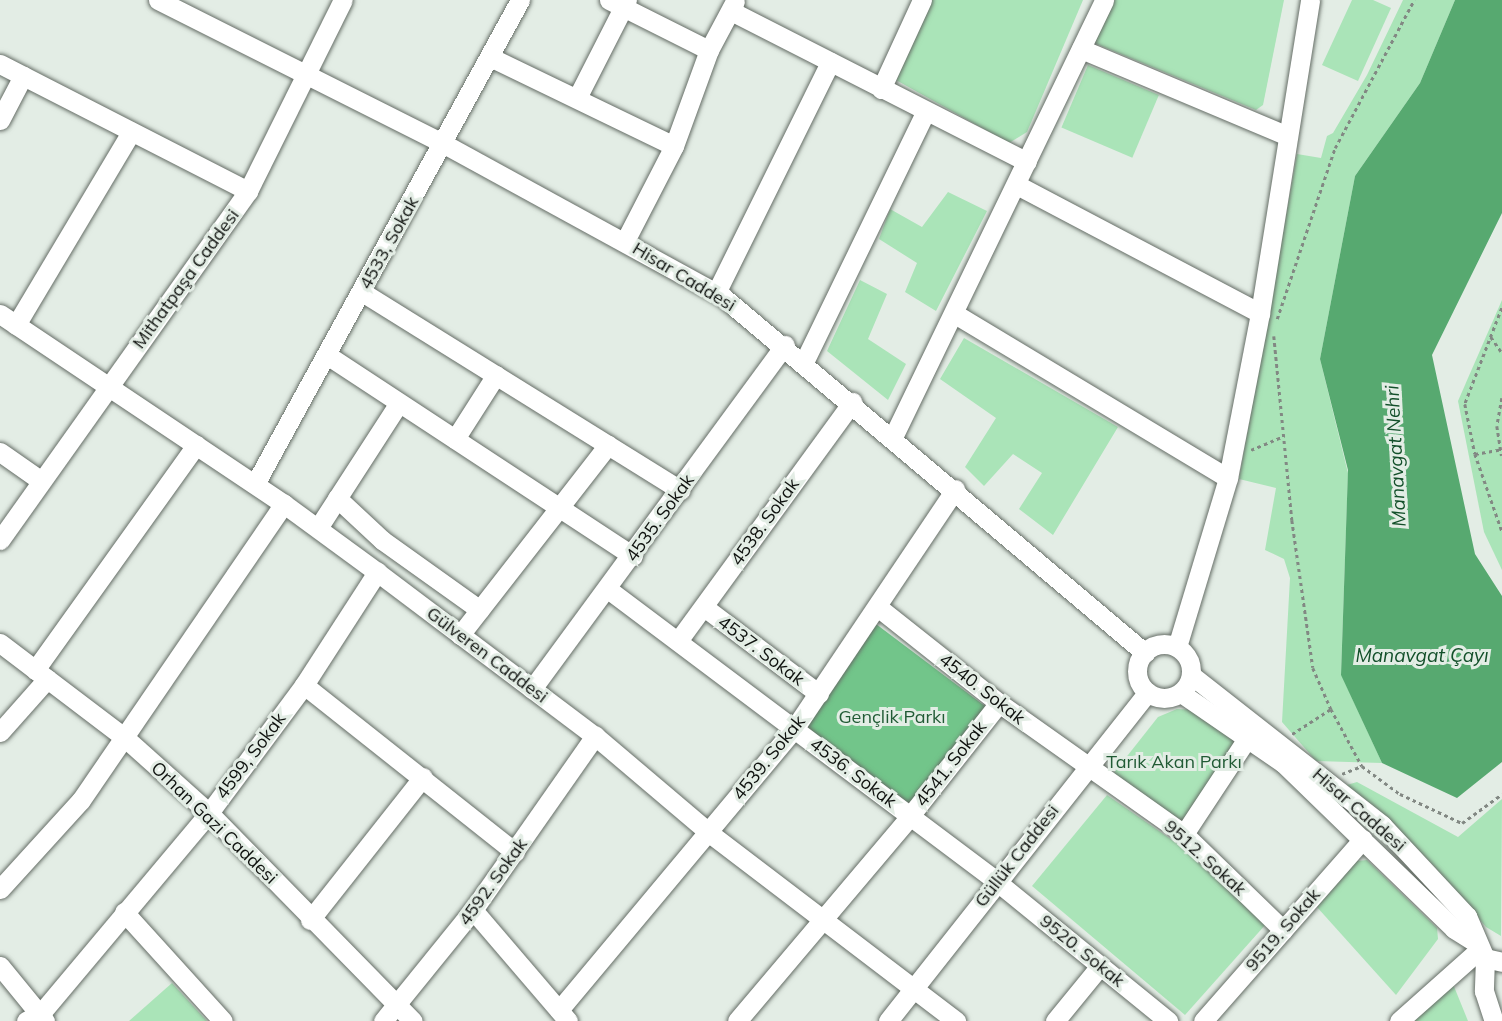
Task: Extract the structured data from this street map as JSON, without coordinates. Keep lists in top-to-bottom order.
{
  "streets": {
    "street": [
      "4533, Sokak",
      "Hisar Caddesi",
      "Mithatpaşa Caddesi",
      "4535. Sokak",
      "4538. Sokak",
      "4537. Sokak",
      "Gülveren Caddesi",
      "4540. Sokak",
      "4599, Sokak",
      "4539. Sokak",
      "4541. Sokak",
      "4536. Sokak",
      "Orhan Gazi Caddesi",
      "Güllük Caddesi",
      "9512. Sokak",
      "4592. Sokak",
      "9519. Sokak",
      "9520. Sokak"
    ]
  },
  "crossings": [
    ["4533, Sokak", "Hisar Caddesi"],
    ["4533, Sokak", "Gülveren Caddesi"],
    ["Hisar Caddesi", "Mithatpaşa Caddesi"],
    ["Hisar Caddesi", "4535. Sokak"],
    ["Hisar Caddesi", "4538. Sokak"],
    ["Hisar Caddesi", "4539. Sokak"],
    ["Hisar Caddesi", "Güllük Caddesi"],
    ["Mithatpaşa Caddesi", "Gülveren Caddesi"],
    ["4535. Sokak", "Gülveren Caddesi"],
    ["4535. Sokak", "4536. Sokak"],
    ["4538. Sokak", "4537. Sokak"],
    ["4538. Sokak", "4536. Sokak"],
    ["4537. Sokak", "4539. Sokak"],
    ["Gülveren Caddesi", "4599, Sokak"],
    ["Gülveren Caddesi", "4539. Sokak"],
    ["Gülveren Caddesi", "4541. Sokak"],
    ["Gülveren Caddesi", "Güllük Caddesi"],
    ["Gülveren Caddesi", "4592. Sokak"],
    ["4540. Sokak", "4539. Sokak"],
    ["4540. Sokak", "4541. Sokak"],
    ["4540. Sokak", "Güllük Caddesi"],
    ["4540. Sokak", "9512. Sokak"],
    ["4599, Sokak", "Orhan Gazi Caddesi"],
    ["4539. Sokak", "4536. Sokak"],
    ["4541. Sokak", "4536. Sokak"],
    ["4536. Sokak", "Güllük Caddesi"],
    ["4536. Sokak", "9520. Sokak"],
    ["Orhan Gazi Caddesi", "4592. Sokak"],
    ["Güllük Caddesi", "9512. Sokak"],
    ["Güllük Caddesi", "9520. Sokak"],
    ["9512. Sokak", "9519. Sokak"]
  ],
  "water": ["Manavgat Nehri", "Manavgat Çayı"],
  "parks": ["Gençlik Parkı", "Tarık Akan Parkı"]
}
